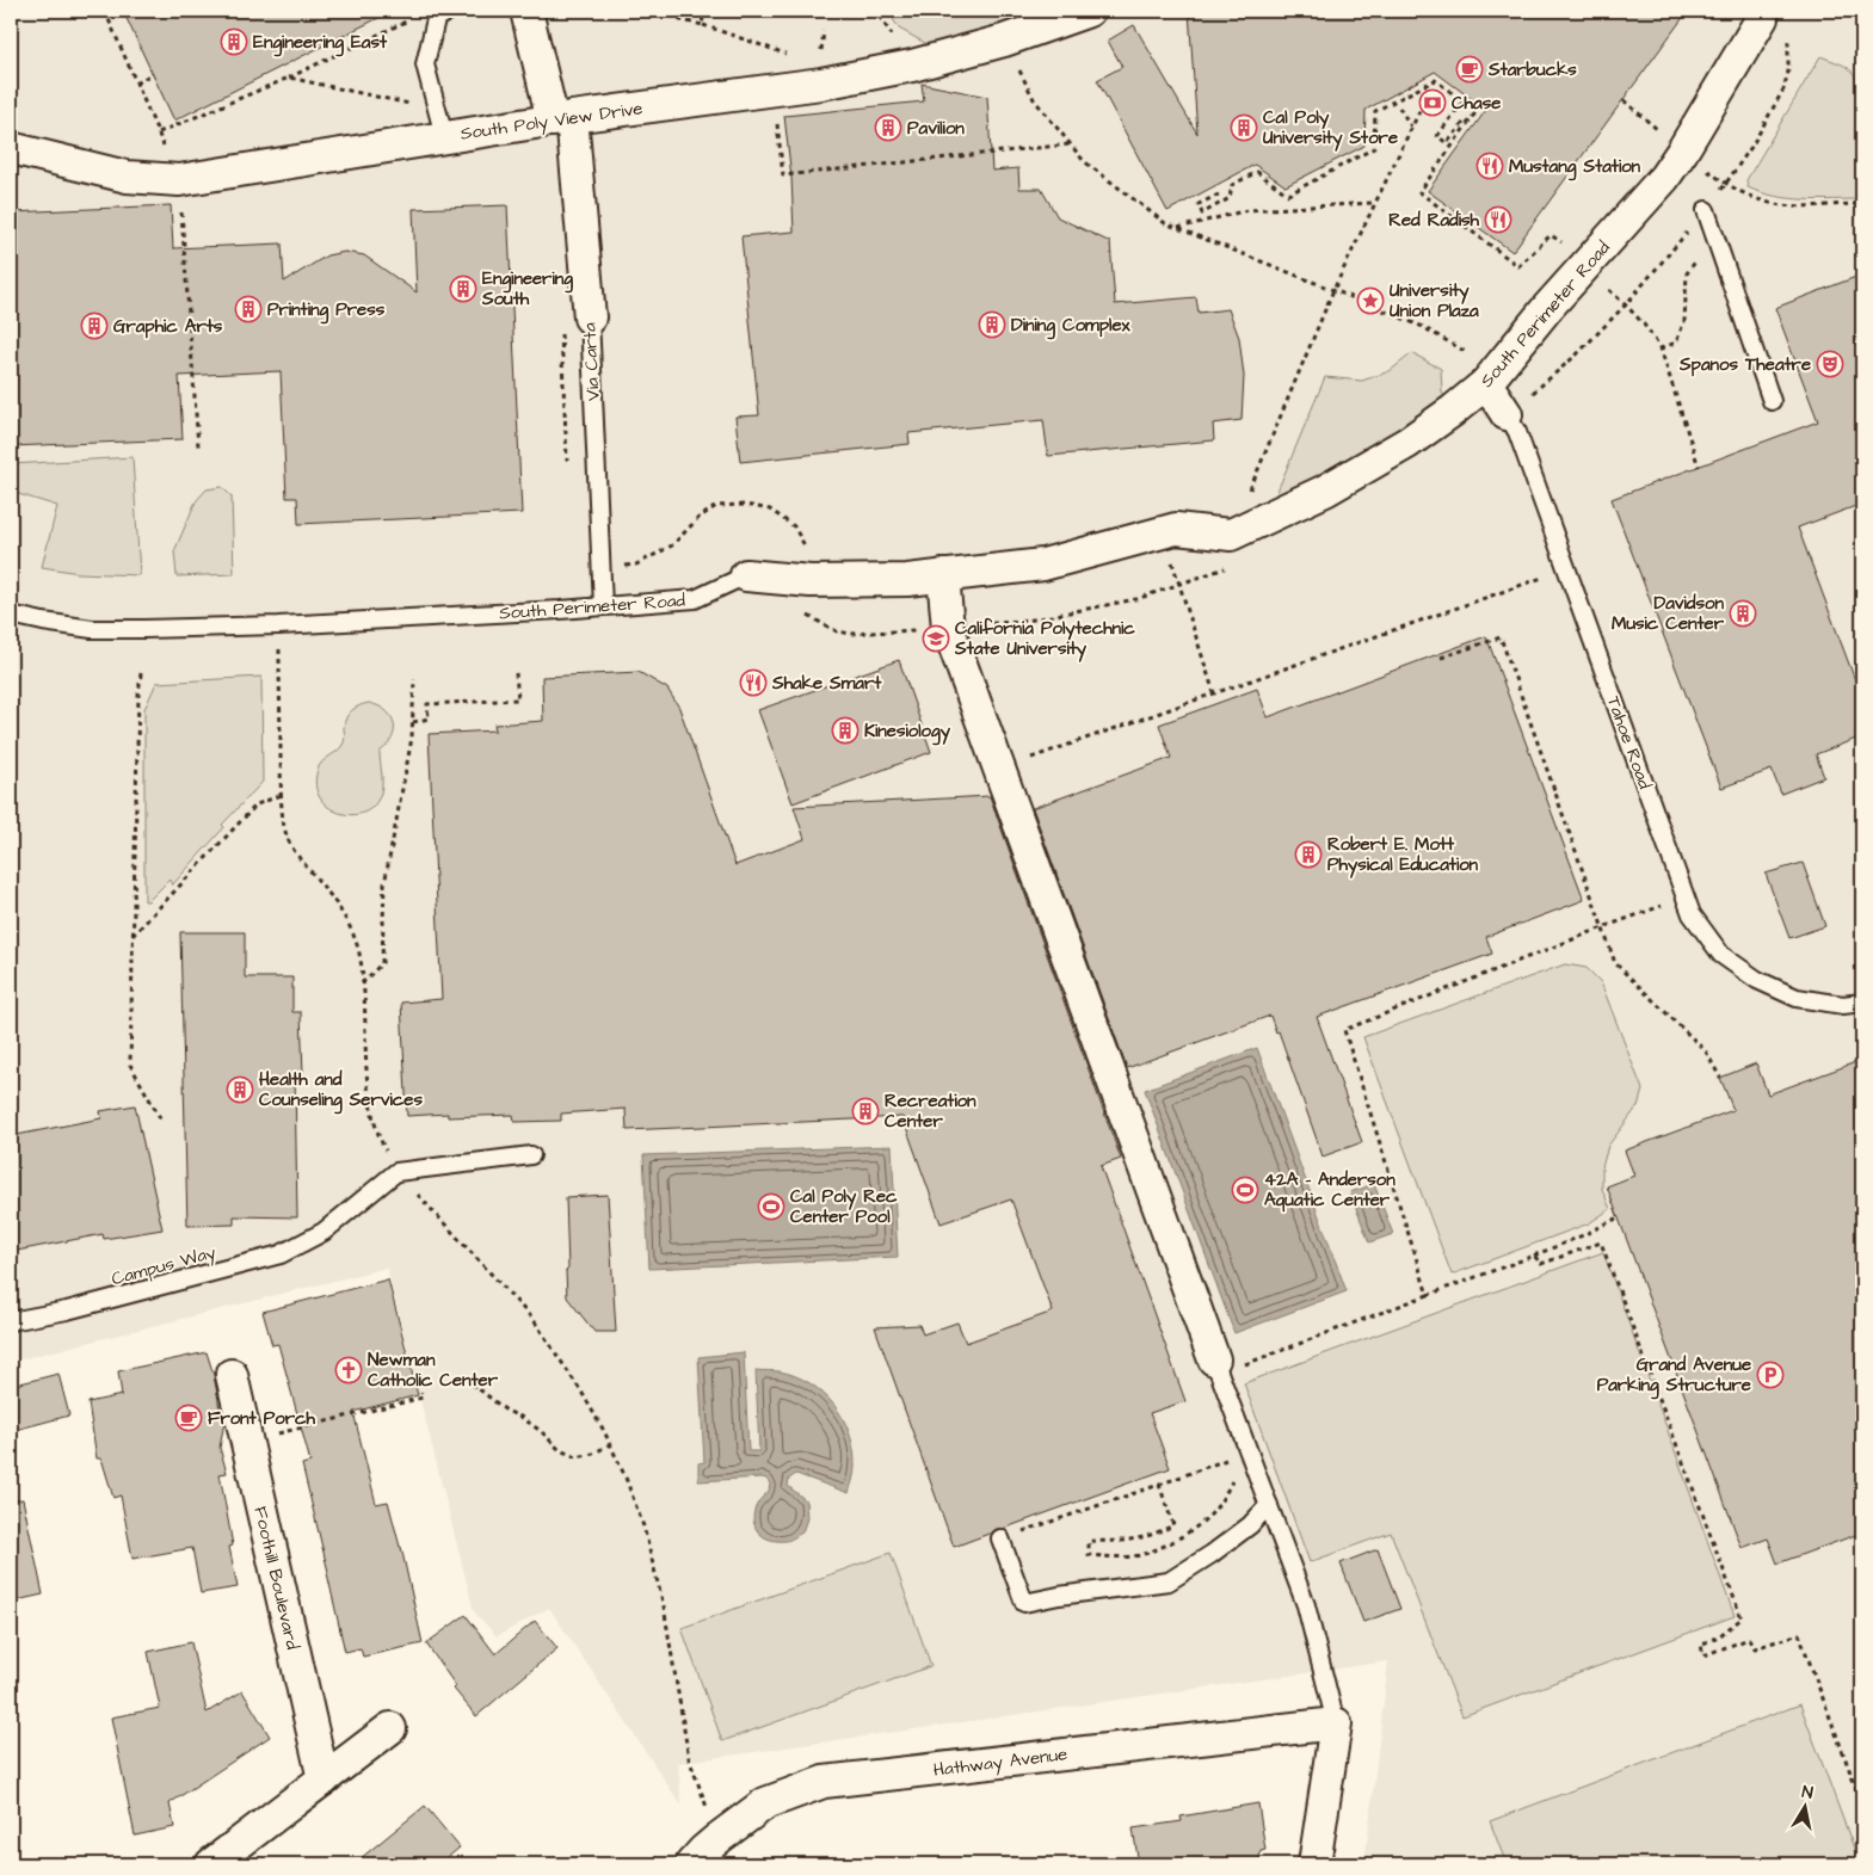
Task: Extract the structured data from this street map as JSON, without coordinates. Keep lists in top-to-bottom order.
{
  "streets": {
    "street": [
      "South Poly View Drive",
      "South Perimeter Road",
      "Via Carta",
      "Tahoe Road",
      "Foothill Boulevard",
      "Hathway Avenue"
    ],
    "lane": ["Campus Way"]
  },
  "crossings": [
    ["South Poly View Drive", "Via Carta"],
    ["South Perimeter Road", "Via Carta"],
    ["South Perimeter Road", "Tahoe Road"]
  ],
  "places": {
    "building": [
      "Engineering East",
      "Pavilion",
      "Cal Poly University Store",
      "Engineering South",
      "Printing Press",
      "Dining Complex",
      "Graphic Arts",
      "Davidson Music Center",
      "Kinesiology",
      "Robert E. Mott Physical Education",
      "Health and Counseling Services",
      "Recreation Center"
    ],
    "cafe": ["Starbucks", "Front Porch"],
    "bank": ["Chase"],
    "restaurant": ["Mustang Station", "Red Radish", "Shake Smart"],
    "place": ["University Union Plaza"],
    "theatre": ["Spanos Theatre"],
    "school or university": ["California Polytechnic State University"],
    "sports": ["42A - Anderson Aquatic Center", "Cal Poly Rec Center Pool"],
    "church": ["Newman Catholic Center"],
    "parking": ["Grand Avenue Parking Structure"]
  },
  "north": "top"
}
